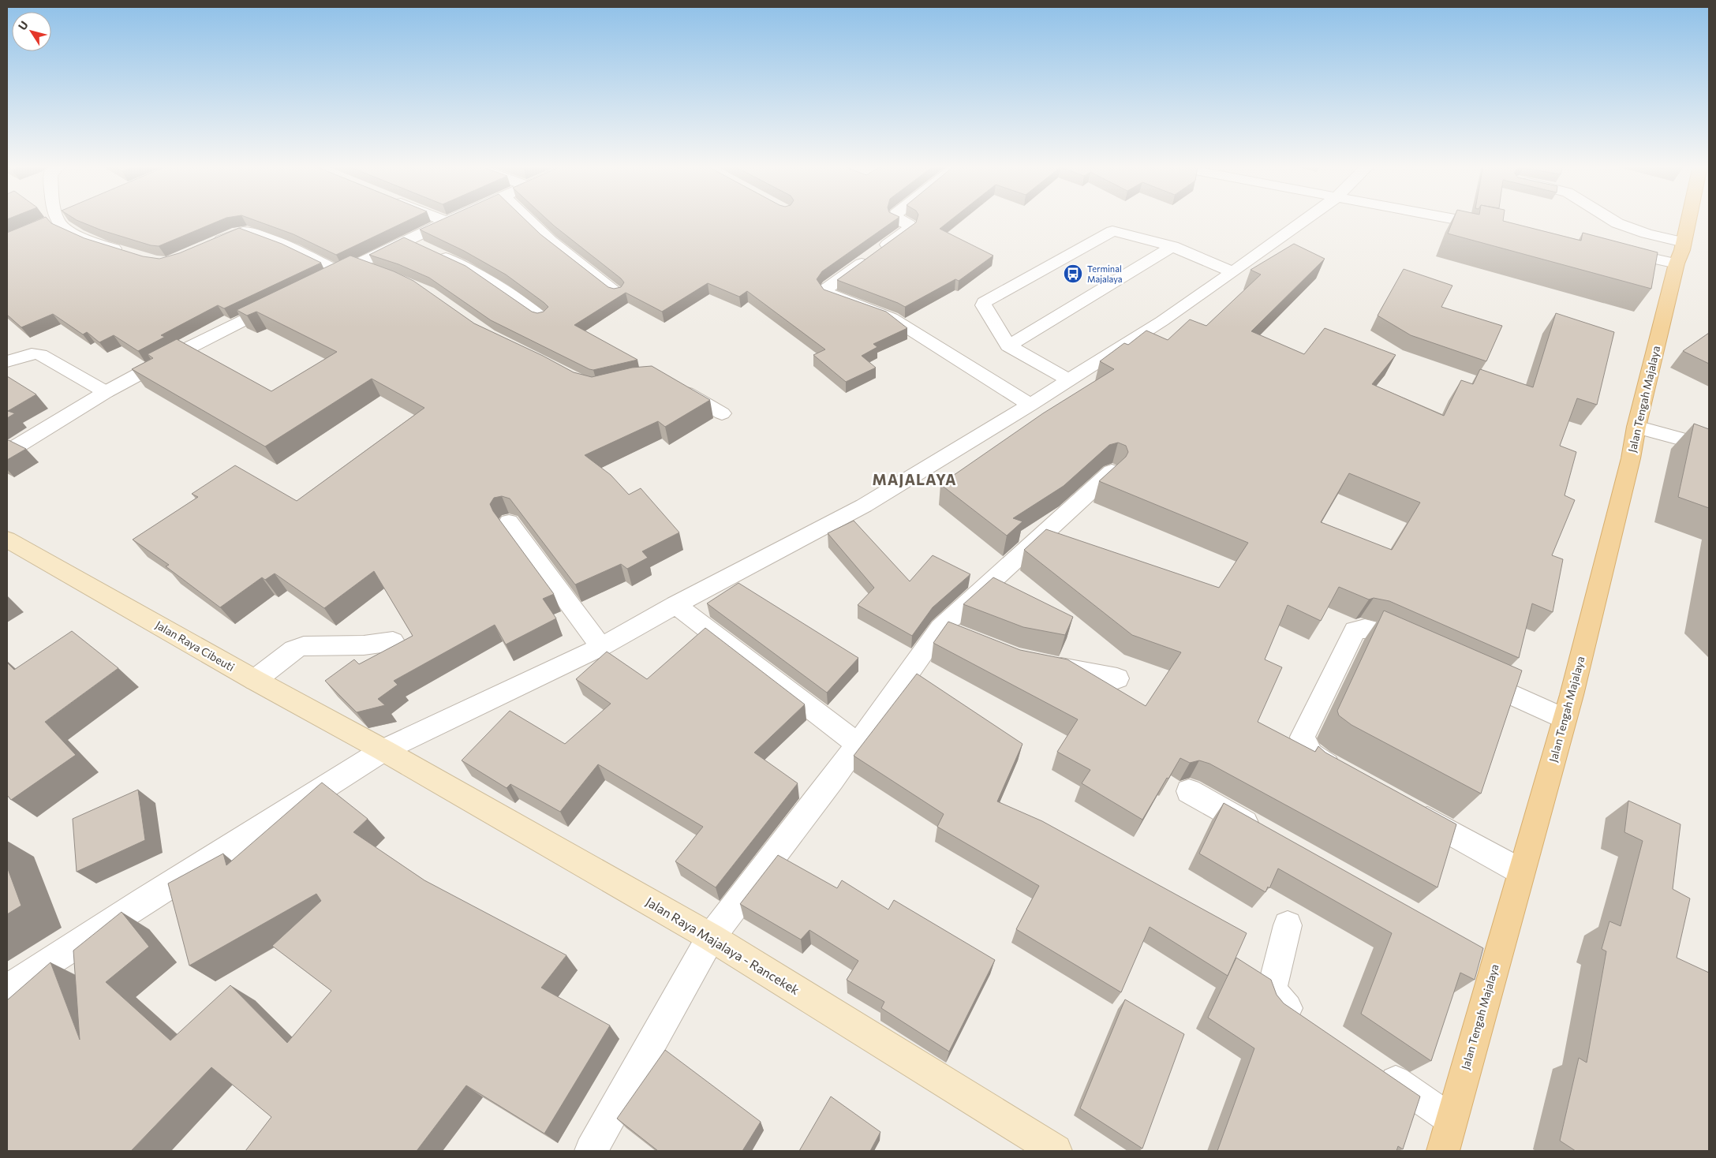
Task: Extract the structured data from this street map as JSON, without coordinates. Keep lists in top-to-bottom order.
{
  "streets": {
    "main road": ["Jalan Tengah Majalaya", "Jalan Raya Cibeuti", "Jalan Raya Majalaya - Rancekek"]
  },
  "crossings": [
    ["Jalan Raya Cibeuti", "Jalan Raya Majalaya - Rancekek"]
  ],
  "districts": ["MAJALAYA"],
  "places": {
    "bus stop": ["Terminal Majalaya"]
  },
  "north": "top left"
}
